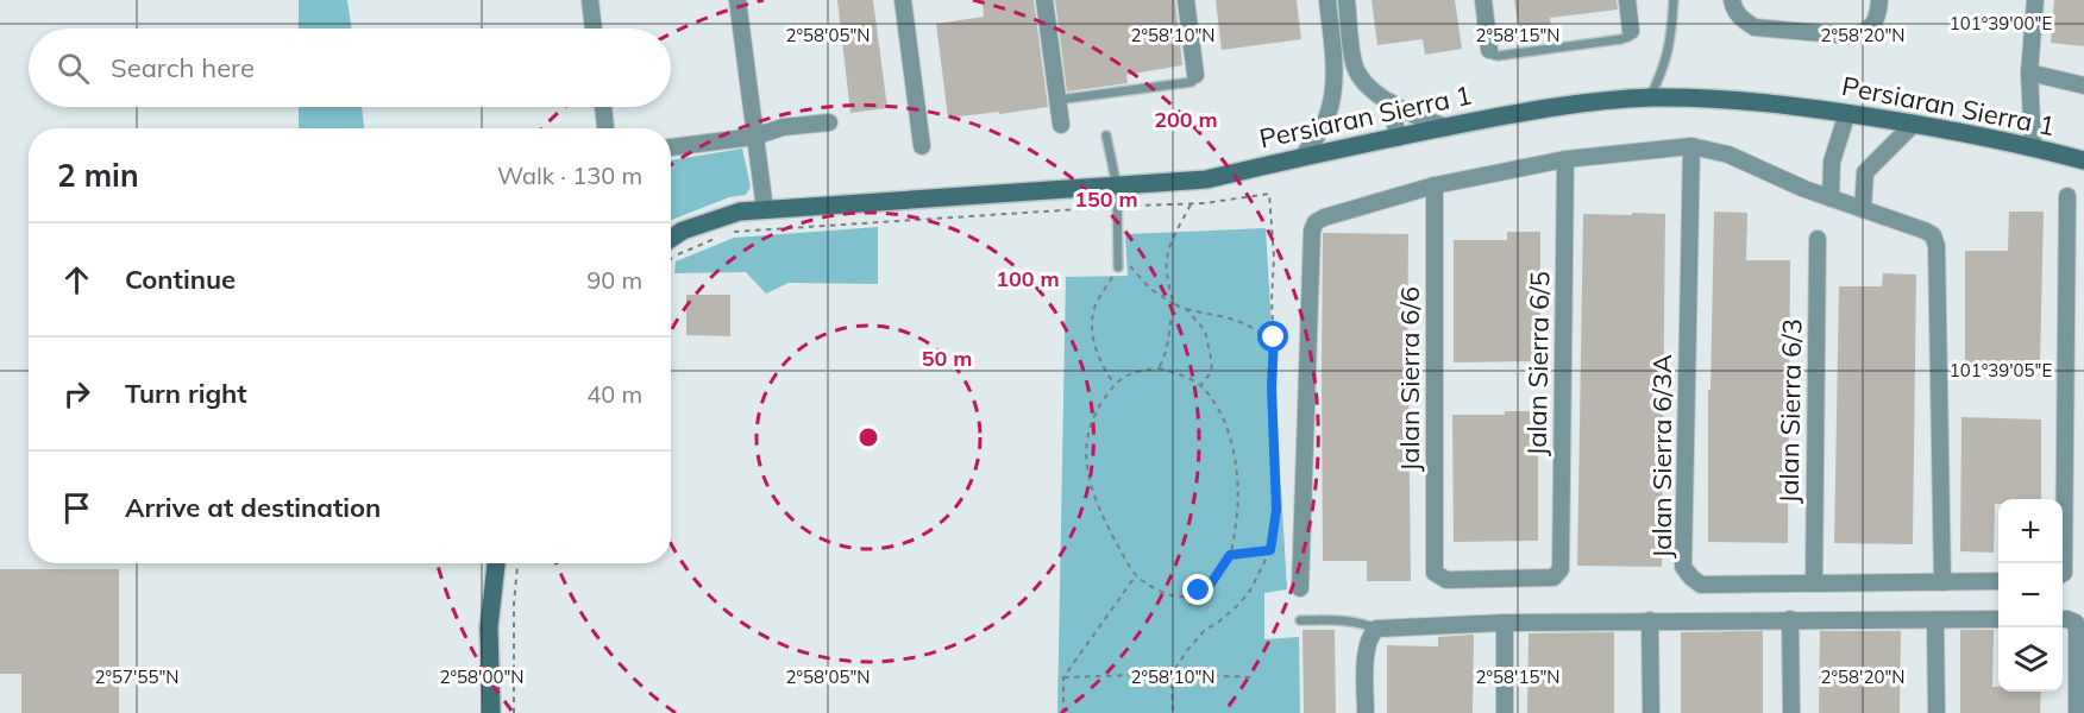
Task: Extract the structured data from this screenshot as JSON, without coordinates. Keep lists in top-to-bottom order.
{
  "streets": {
    "street": [
      "Persiaran Sierra 1",
      "Jalan Sierra 6/5",
      "Jalan Sierra 6/6",
      "Jalan Sierra 6/3",
      "Jalan Sierra 6/3A"
    ]
  },
  "crossings": [
    ["Jalan Sierra 6/5", "Jalan Sierra 6/6"],
    ["Jalan Sierra 6/3", "Jalan Sierra 6/3A"]
  ],
  "page": {
    "search": "Search here",
    "heading": ["2 min", "Walk · 130 m"],
    "list": [
      ["Continue", "90 m"],
      ["Turn right", "40 m"],
      "Arrive at destination"
    ],
    "map_buttons": ["+", "−"]
  },
  "coordinates": [
    "101°39'00\"E",
    "2°58'05\"N",
    "2°58'10\"N",
    "2°58'15\"N",
    "2°58'20\"N",
    "101°39'05\"E",
    "2°57'55\"N",
    "2°58'00\"N"
  ],
  "rings": [
    "200 m",
    "150 m",
    "100 m",
    "50 m"
  ]
}
